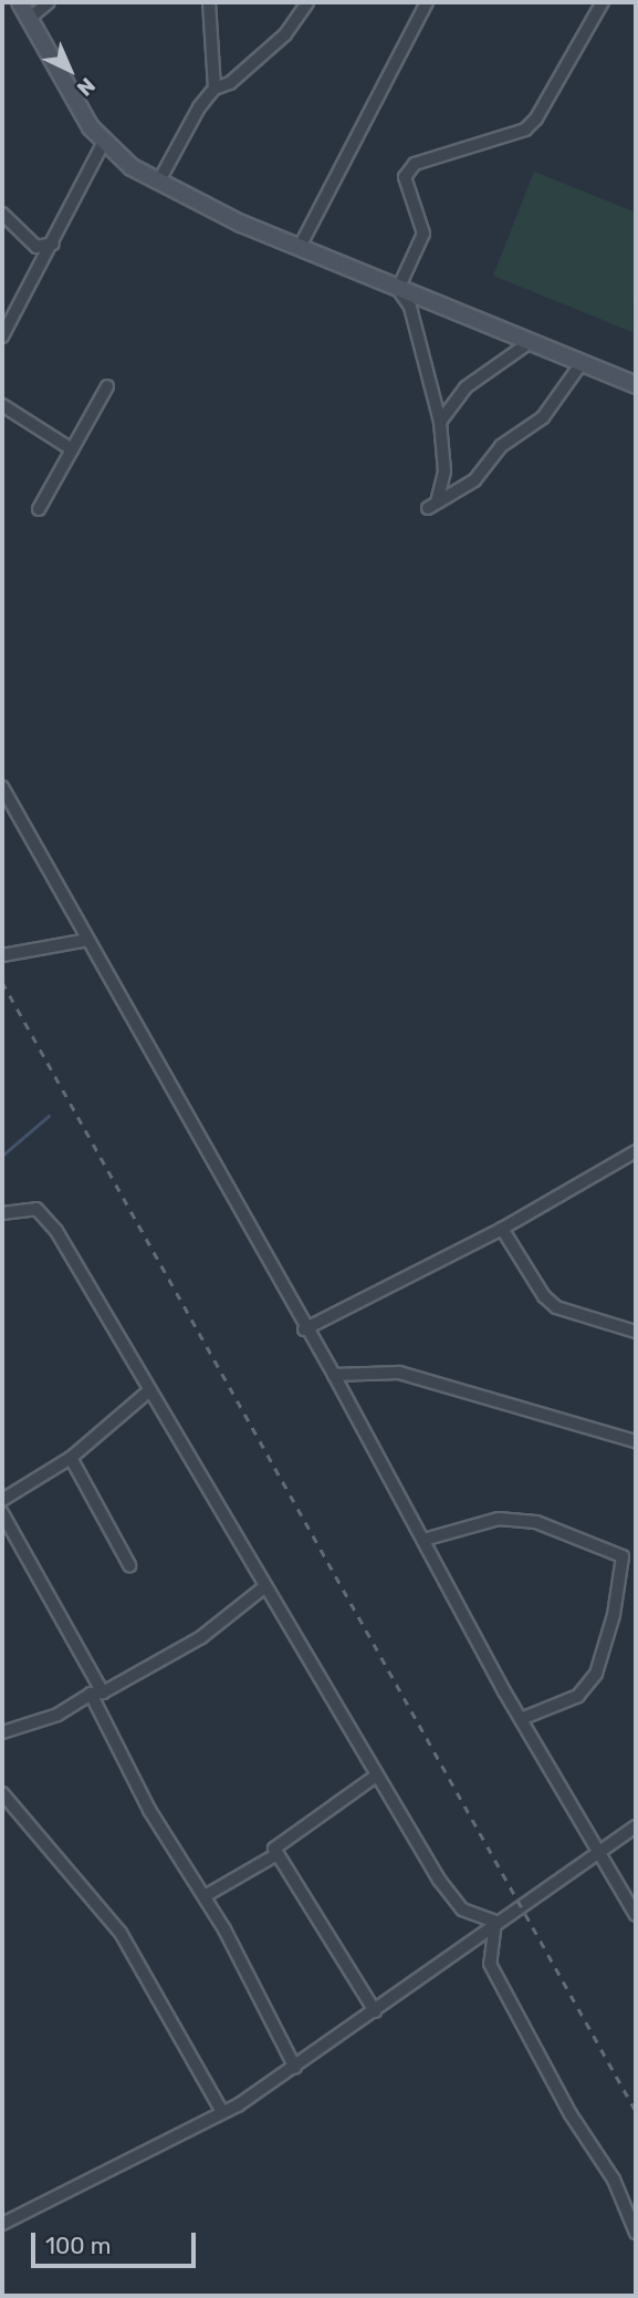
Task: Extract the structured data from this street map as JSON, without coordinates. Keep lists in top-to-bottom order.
{
  "scale_bar": "100 m",
  "north": "bottom right"
}
